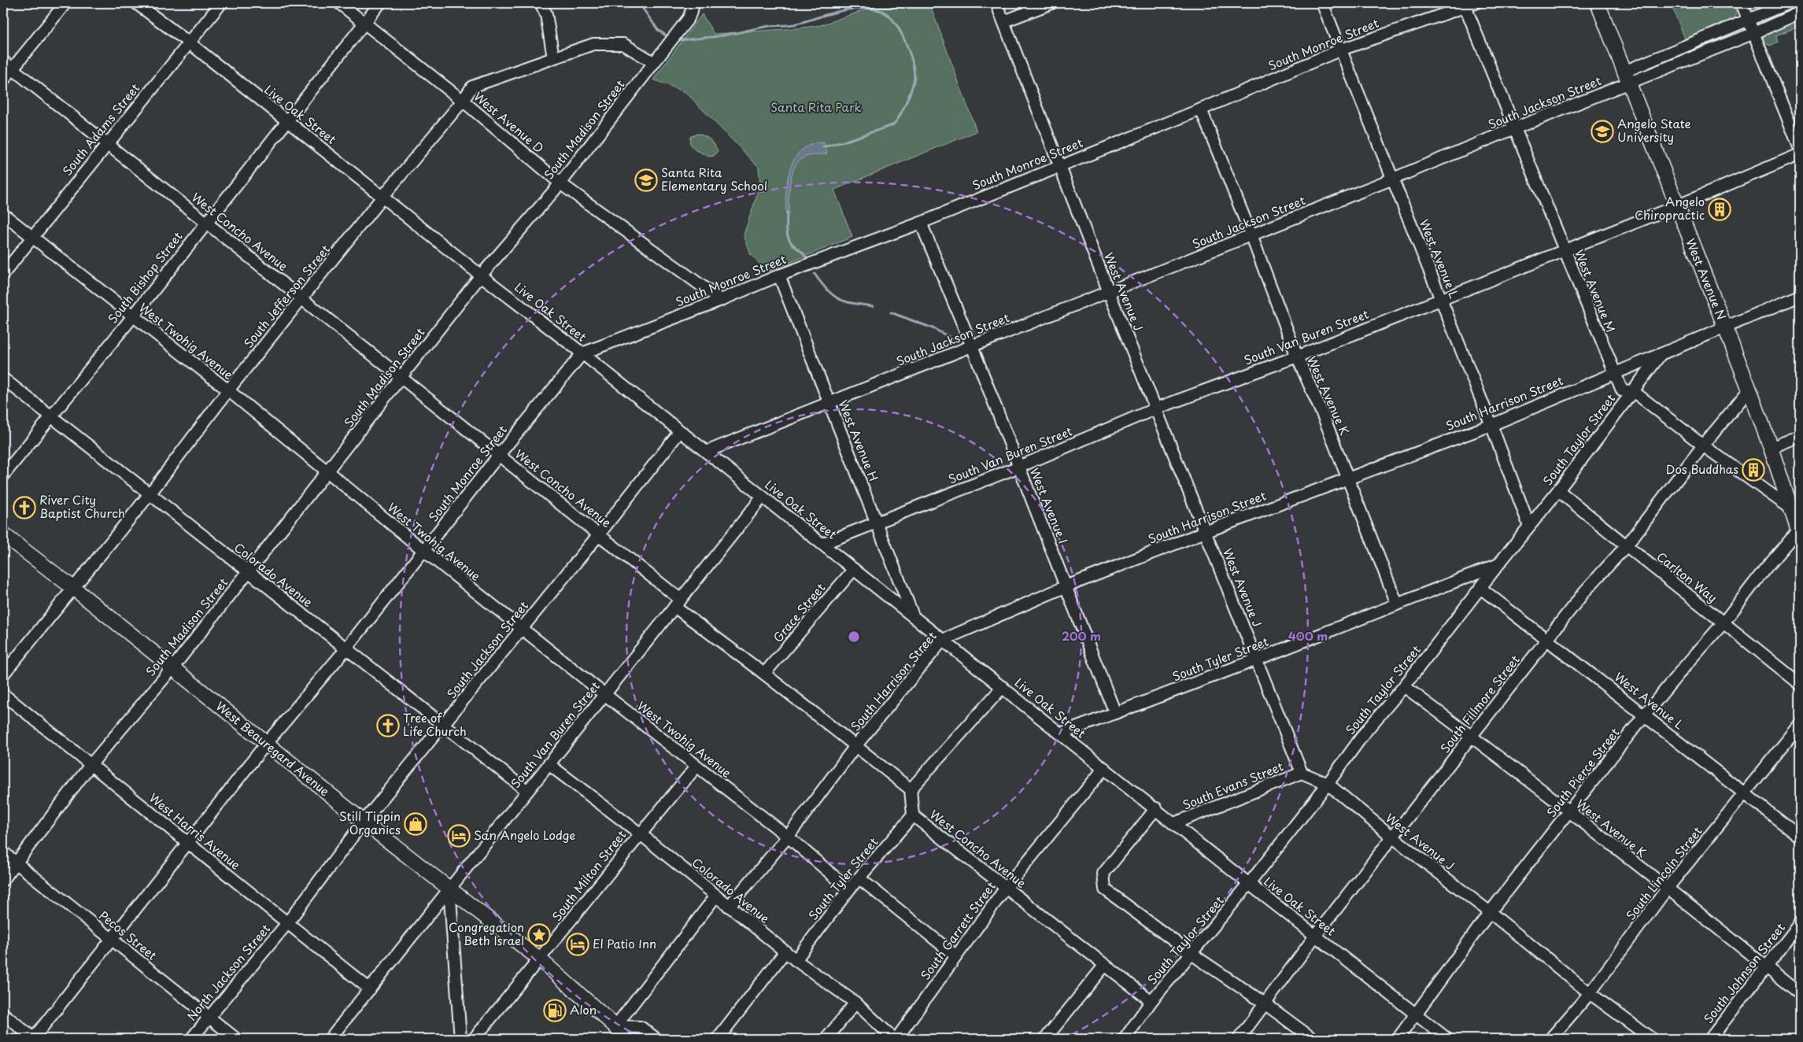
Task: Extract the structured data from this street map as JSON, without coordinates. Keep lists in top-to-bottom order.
{
  "streets": {
    "main road": ["West Avenue N", "West Beauregard Avenue"],
    "street": [
      "South Monroe Street",
      "South Jackson Street",
      "Live Oak Street",
      "West Avenue D",
      "South Adams Street",
      "South Madison Street",
      "West Concho Avenue",
      "West Avenue L",
      "South Bishop Street",
      "West Avenue M",
      "West Avenue J",
      "South Jefferson Street",
      "South Van Buren Street",
      "West Twohig Avenue",
      "West Avenue K",
      "South Harrison Street",
      "South Taylor Street",
      "West Avenue H",
      "West Avenue I",
      "Colorado Avenue",
      "Carlton Way",
      "Grace Street",
      "South Tyler Street",
      "South Fillmore Street",
      "South Pierce Street",
      "South Evans Street",
      "West Harris Avenue",
      "South Lincoln Street",
      "South Milton Street",
      "South Garrett Street",
      "Pecos Street",
      "North Jackson Street",
      "South Johnson Street"
    ]
  },
  "crossings": [
    ["South Monroe Street", "Live Oak Street"],
    ["South Monroe Street", "West Avenue D"],
    ["South Monroe Street", "West Concho Avenue"],
    ["South Monroe Street", "West Avenue L"],
    ["South Monroe Street", "West Avenue M"],
    ["South Monroe Street", "West Avenue J"],
    ["South Monroe Street", "West Twohig Avenue"],
    ["South Monroe Street", "West Avenue K"],
    ["South Monroe Street", "West Avenue H"],
    ["South Monroe Street", "West Avenue I"],
    ["South Monroe Street", "Colorado Avenue"],
    ["South Monroe Street", "West Beauregard Avenue"],
    ["South Monroe Street", "West Harris Avenue"],
    ["South Monroe Street", "Pecos Street"],
    ["South Jackson Street", "Live Oak Street"],
    ["South Jackson Street", "West Concho Avenue"],
    ["South Jackson Street", "West Avenue L"],
    ["South Jackson Street", "West Avenue N"],
    ["South Jackson Street", "West Avenue M"],
    ["South Jackson Street", "West Avenue J"],
    ["South Jackson Street", "West Twohig Avenue"],
    ["South Jackson Street", "West Avenue K"],
    ["South Jackson Street", "West Avenue H"],
    ["South Jackson Street", "West Avenue I"],
    ["South Jackson Street", "Colorado Avenue"],
    ["South Jackson Street", "West Beauregard Avenue"],
    ["South Jackson Street", "West Harris Avenue"],
    ["South Jackson Street", "North Jackson Street"],
    ["Live Oak Street", "South Adams Street"],
    ["Live Oak Street", "South Madison Street"],
    ["Live Oak Street", "South Bishop Street"],
    ["Live Oak Street", "South Jefferson Street"],
    ["Live Oak Street", "South Van Buren Street"],
    ["Live Oak Street", "South Harrison Street"],
    ["Live Oak Street", "South Taylor Street"],
    ["Live Oak Street", "West Avenue H"],
    ["Live Oak Street", "Grace Street"],
    ["Live Oak Street", "South Tyler Street"],
    ["Live Oak Street", "South Fillmore Street"],
    ["Live Oak Street", "South Pierce Street"],
    ["Live Oak Street", "South Evans Street"],
    ["Live Oak Street", "South Garrett Street"],
    ["West Avenue D", "South Madison Street"],
    ["West Avenue D", "South Bishop Street"],
    ["West Avenue D", "South Jefferson Street"],
    ["South Adams Street", "West Concho Avenue"],
    ["South Adams Street", "West Twohig Avenue"],
    ["South Madison Street", "West Concho Avenue"],
    ["South Madison Street", "South Jefferson Street"],
    ["South Madison Street", "West Twohig Avenue"],
    ["South Madison Street", "Colorado Avenue"],
    ["South Madison Street", "West Beauregard Avenue"],
    ["South Madison Street", "West Harris Avenue"],
    ["South Madison Street", "Pecos Street"],
    ["West Concho Avenue", "South Bishop Street"],
    ["West Concho Avenue", "South Jefferson Street"],
    ["West Concho Avenue", "South Van Buren Street"],
    ["West Concho Avenue", "South Harrison Street"],
    ["West Concho Avenue", "South Taylor Street"],
    ["West Concho Avenue", "Grace Street"],
    ["West Concho Avenue", "South Tyler Street"],
    ["West Concho Avenue", "South Garrett Street"],
    ["West Avenue L", "South Van Buren Street"],
    ["West Avenue L", "South Harrison Street"],
    ["West Avenue L", "South Taylor Street"],
    ["West Avenue L", "South Fillmore Street"],
    ["West Avenue L", "South Pierce Street"],
    ["West Avenue L", "South Lincoln Street"],
    ["South Bishop Street", "West Twohig Avenue"],
    ["South Bishop Street", "Colorado Avenue"],
    ["West Avenue N", "West Avenue M"],
    ["West Avenue N", "South Van Buren Street"],
    ["West Avenue N", "South Harrison Street"],
    ["West Avenue N", "South Fillmore Street"],
    ["West Avenue N", "South Pierce Street"],
    ["West Avenue M", "South Van Buren Street"],
    ["West Avenue M", "South Harrison Street"],
    ["West Avenue M", "South Taylor Street"],
    ["West Avenue M", "South Fillmore Street"],
    ["West Avenue J", "South Van Buren Street"],
    ["West Avenue J", "South Harrison Street"],
    ["West Avenue J", "South Taylor Street"],
    ["West Avenue J", "South Tyler Street"],
    ["West Avenue J", "South Fillmore Street"],
    ["West Avenue J", "South Pierce Street"],
    ["West Avenue J", "South Evans Street"],
    ["West Avenue J", "South Lincoln Street"],
    ["South Jefferson Street", "West Twohig Avenue"],
    ["South Jefferson Street", "Colorado Avenue"],
    ["South Jefferson Street", "West Beauregard Avenue"],
    ["South Van Buren Street", "West Twohig Avenue"],
    ["South Van Buren Street", "West Avenue K"],
    ["South Van Buren Street", "West Avenue H"],
    ["South Van Buren Street", "West Avenue I"],
    ["South Van Buren Street", "Colorado Avenue"],
    ["South Van Buren Street", "West Beauregard Avenue"],
    ["South Van Buren Street", "West Harris Avenue"],
    ["West Twohig Avenue", "South Harrison Street"],
    ["West Twohig Avenue", "South Tyler Street"],
    ["West Twohig Avenue", "South Milton Street"],
    ["West Avenue K", "South Harrison Street"],
    ["West Avenue K", "South Taylor Street"],
    ["West Avenue K", "South Tyler Street"],
    ["West Avenue K", "South Fillmore Street"],
    ["West Avenue K", "South Pierce Street"],
    ["West Avenue K", "South Lincoln Street"],
    ["West Avenue K", "South Johnson Street"],
    ["South Harrison Street", "South Taylor Street"],
    ["South Harrison Street", "West Avenue I"],
    ["South Harrison Street", "Colorado Avenue"],
    ["South Taylor Street", "Carlton Way"],
    ["South Taylor Street", "South Tyler Street"],
    ["West Avenue I", "South Tyler Street"],
    ["Colorado Avenue", "South Tyler Street"],
    ["Colorado Avenue", "South Milton Street"],
    ["Colorado Avenue", "South Garrett Street"],
    ["Carlton Way", "South Fillmore Street"],
    ["Carlton Way", "South Pierce Street"],
    ["West Beauregard Avenue", "South Milton Street"],
    ["West Harris Avenue", "North Jackson Street"],
    ["Pecos Street", "North Jackson Street"]
  ],
  "parks": ["Santa Rita Park"],
  "places": {
    "school or university": ["Angelo State University", "Santa Rita Elementary School"],
    "building": ["Angelo Chiropractic", "Dos Buddhas"],
    "church": ["River City Baptist Church", "Tree of Life Church"],
    "shop": ["Still Tippin Organics"],
    "hotel": ["San Angelo Lodge", "El Patio Inn"],
    "place": ["Congregation Beth Israel"],
    "fuel station": ["Alon"]
  },
  "rings": ["200 m", "400 m"]
}
